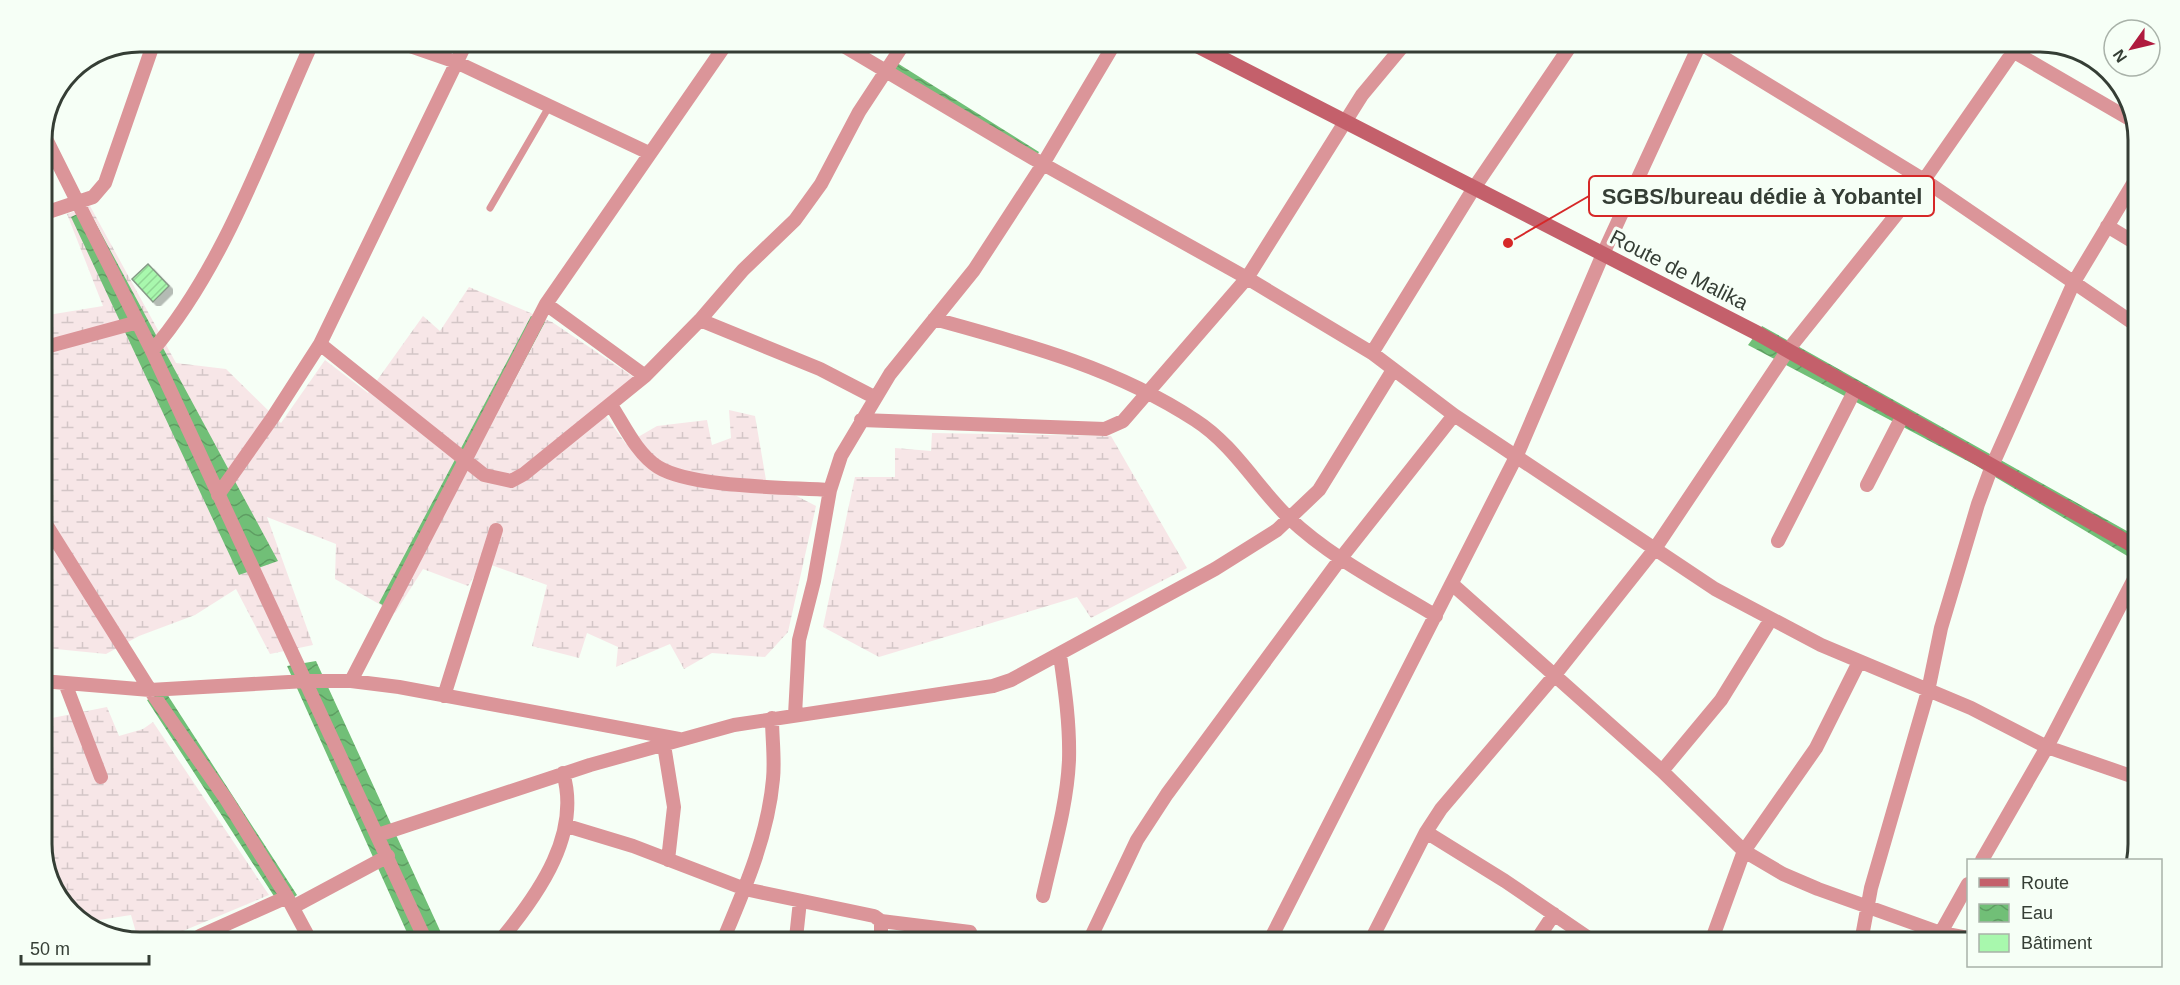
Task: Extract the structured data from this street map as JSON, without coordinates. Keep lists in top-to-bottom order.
{
  "streets": {
    "main road": ["Route de Malika"]
  },
  "places": ["SGBS/bureau dédie à Yobantel"],
  "legend": ["Route", "Eau", "Bâtiment"],
  "scale_bar": "50 m",
  "north": "bottom left"
}
